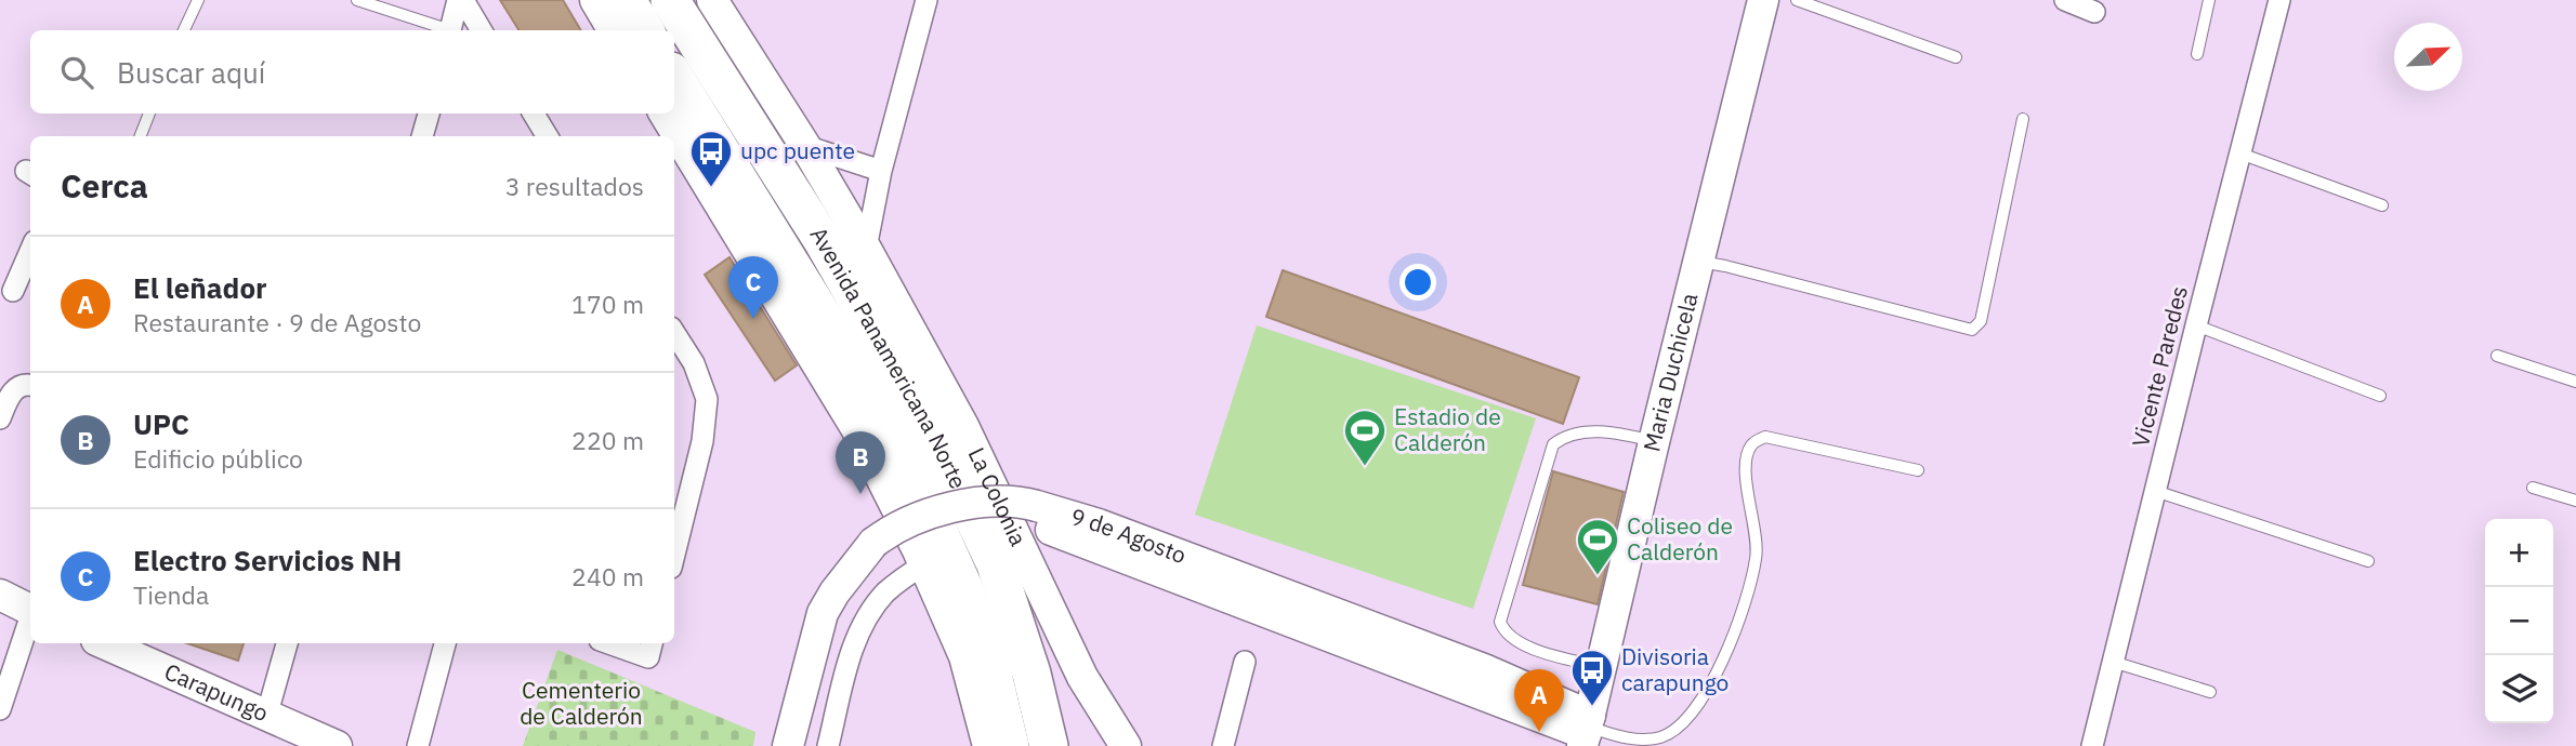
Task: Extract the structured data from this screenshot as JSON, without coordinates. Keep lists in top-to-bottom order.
{
  "streets": {
    "highway": ["Avenida Panamericana Norte"],
    "main road": [
      "Maria Duchicela",
      "La Colonia",
      "9 de Agosto",
      "Carapungo"
    ],
    "street": ["Vicente Paredes"]
  },
  "crossings": [
    ["Avenida Panamericana Norte", "La Colonia"],
    ["Maria Duchicela", "9 de Agosto"]
  ],
  "parks": ["Cementerio de Calderón"],
  "places": {
    "bus stop": ["upc puente", "Divisoria carapungo"],
    "sports": ["Estadio de Calderón", "Coliseo de Calderón"]
  },
  "north": "top right",
  "page": {
    "search": "Buscar aquí",
    "heading": ["Cerca", "3 resultados"],
    "list": [
      {
        "mark": "A",
        "name": "El leñador",
        "note": "Restaurante · 9 de Agosto",
        "value": "170 m"
      },
      {
        "mark": "B",
        "name": "UPC",
        "note": "Edificio público",
        "value": "220 m"
      },
      {
        "mark": "C",
        "name": "Electro Servicios NH",
        "note": "Tienda",
        "value": "240 m"
      }
    ],
    "pins": ["C", "B", "A"],
    "map_buttons": ["+", "−"]
  }
}
